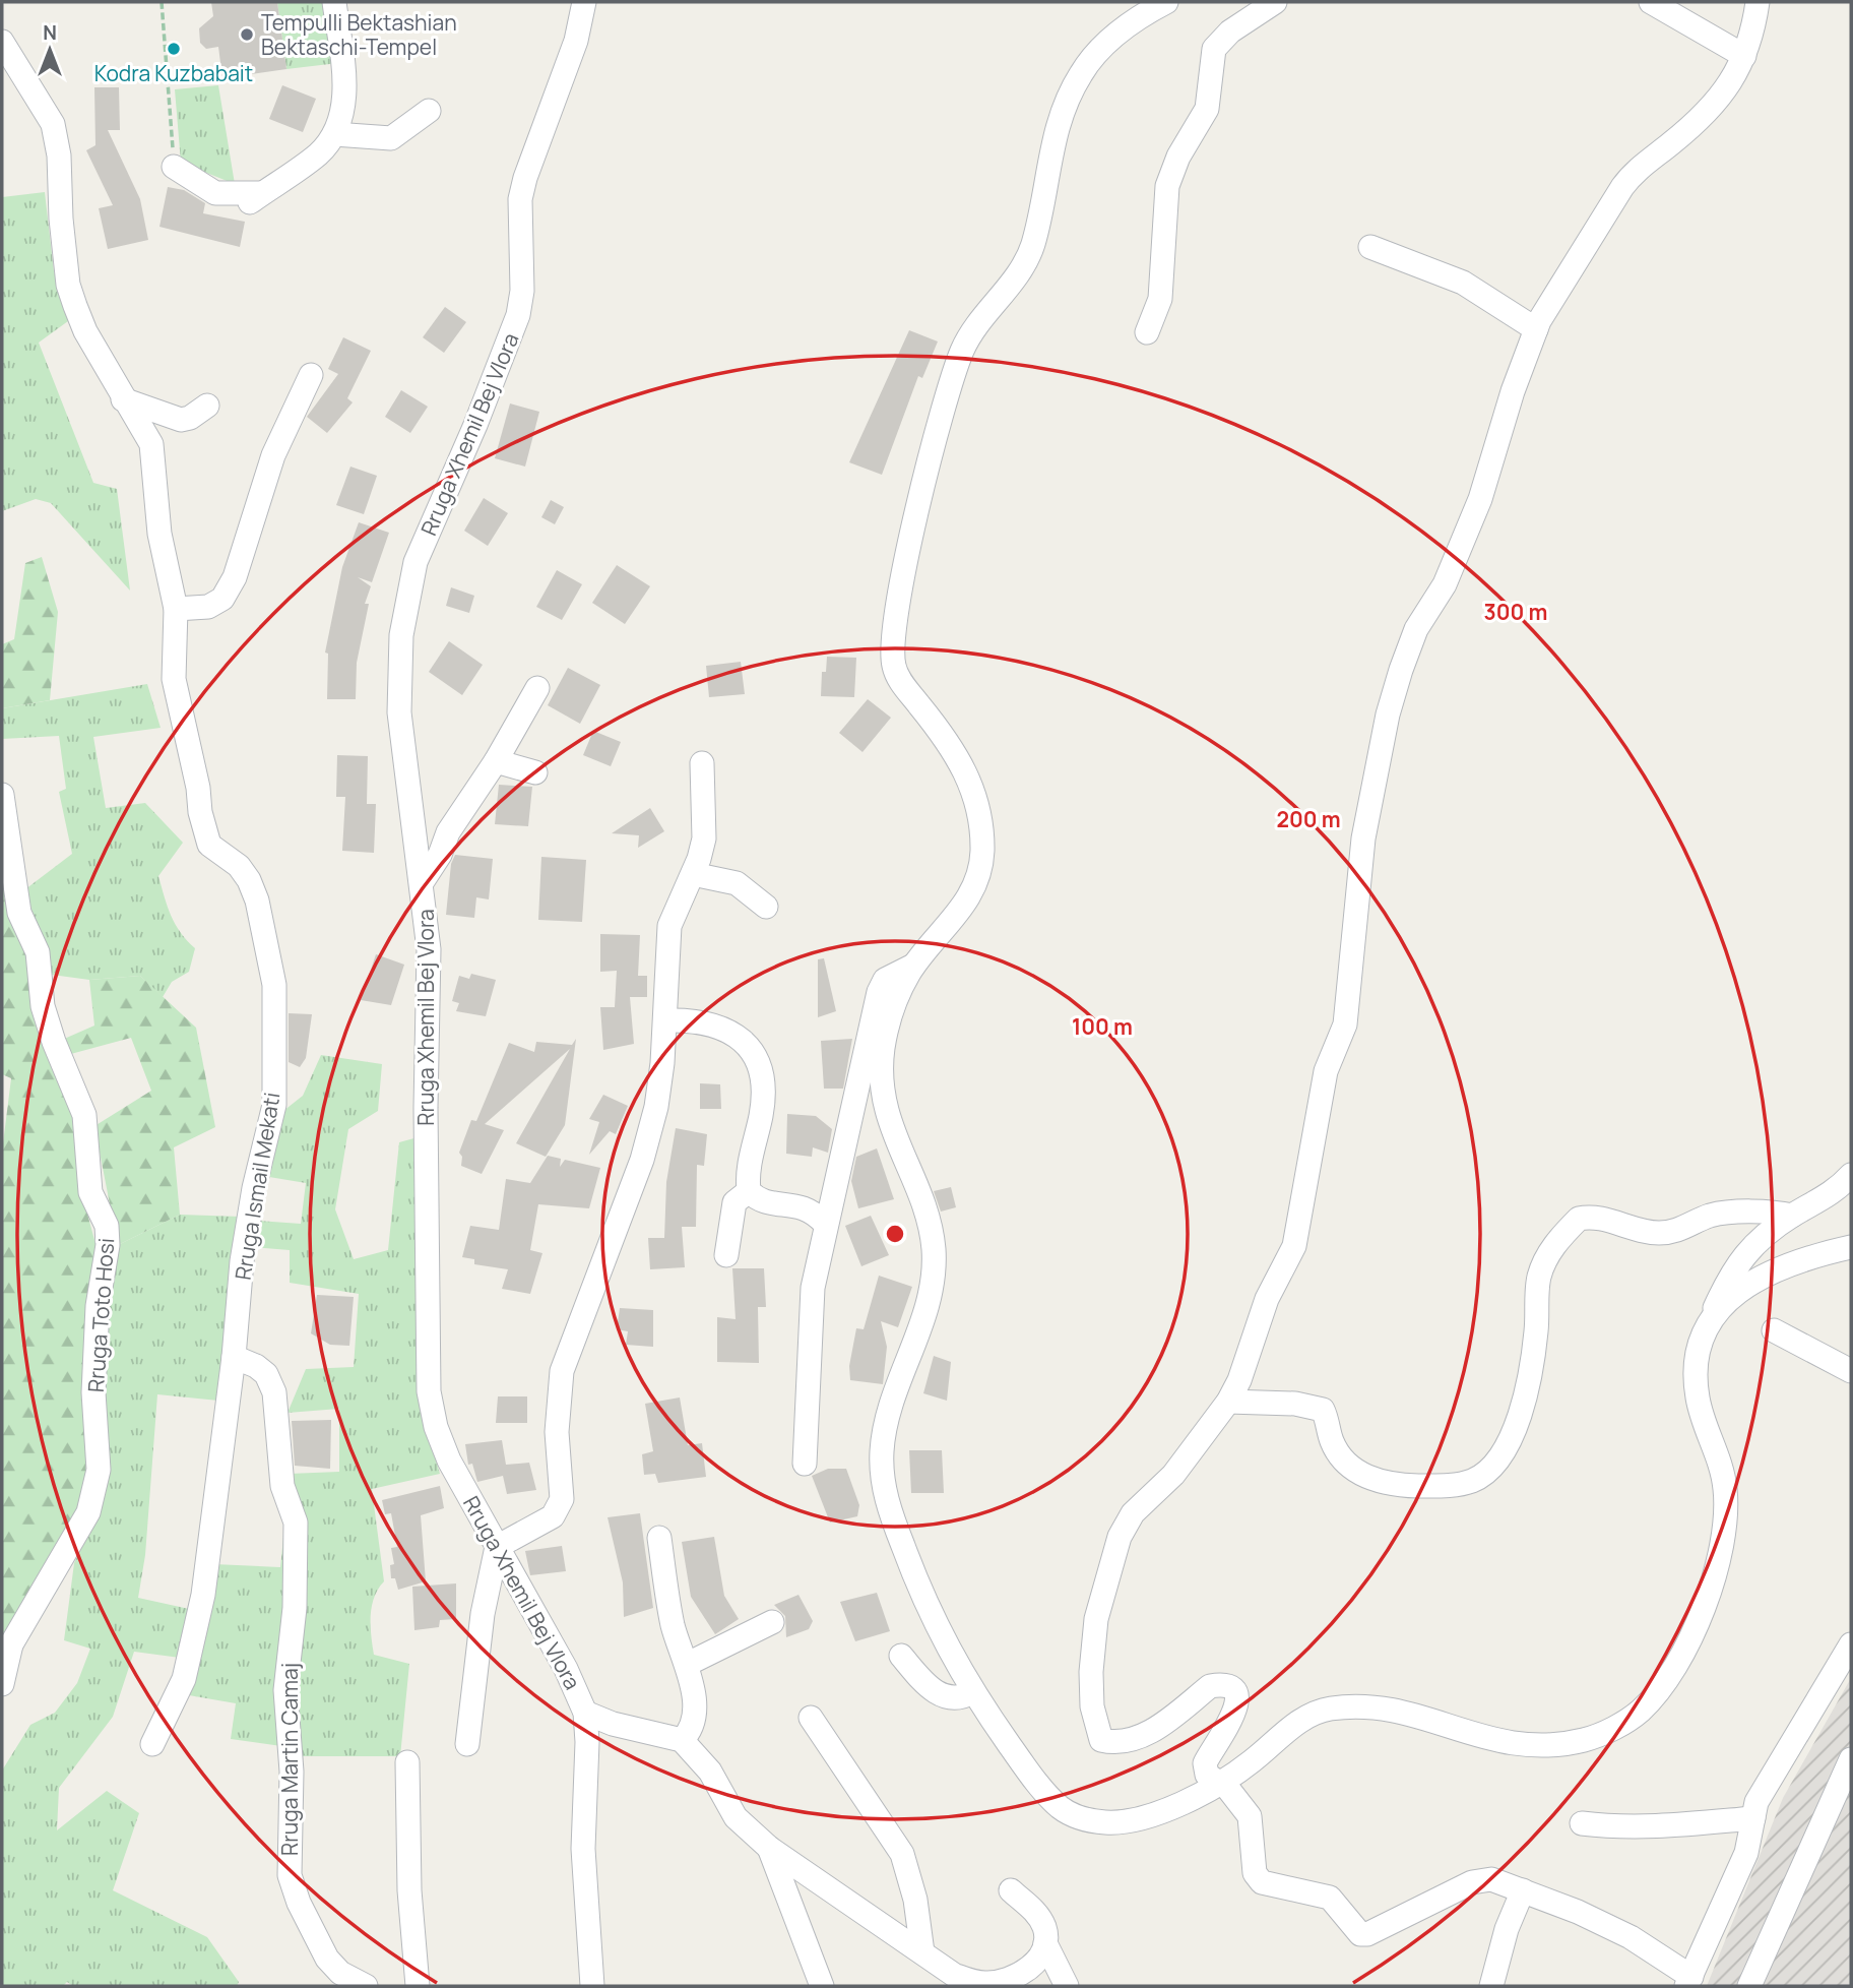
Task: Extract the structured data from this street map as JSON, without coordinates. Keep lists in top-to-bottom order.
{
  "streets": {
    "street": [
      "Rruga Xhemil Bej Vlora",
      "Rruga Ismail Mekati",
      "Rruga Toto Hosi",
      "Rruga Martin Camaj"
    ]
  },
  "crossings": [
    ["Rruga Ismail Mekati", "Rruga Martin Camaj"]
  ],
  "places": ["Tempulli Bektashian Bektaschi-Tempel", "Kodra Kuzbabait"],
  "north": "top",
  "rings": ["300 m", "200 m", "100 m"]
}
